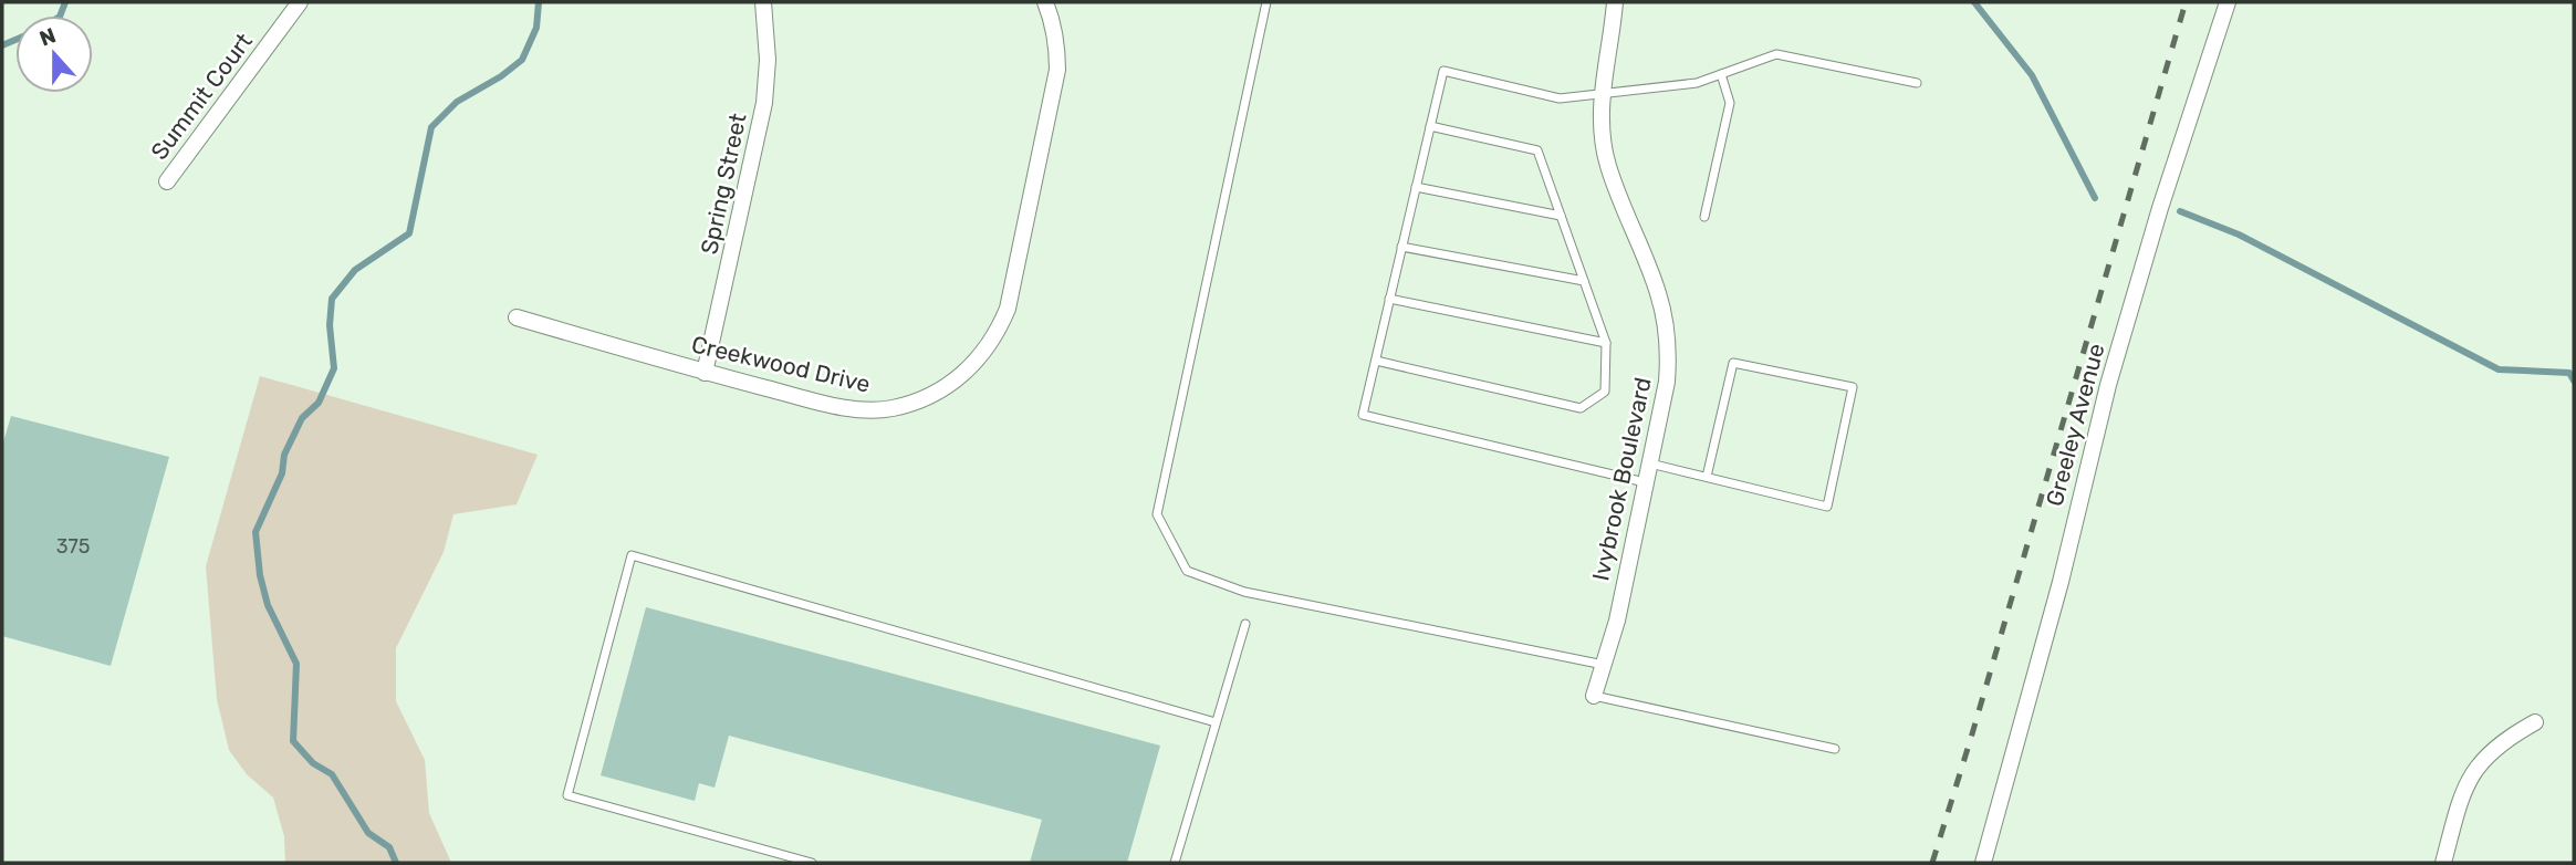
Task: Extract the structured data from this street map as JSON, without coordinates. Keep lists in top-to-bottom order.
{
  "streets": {
    "street": [
      "Summit Court",
      "Spring Street",
      "Creekwood Drive",
      "Greeley Avenue",
      "Ivybrook Boulevard"
    ]
  },
  "crossings": [
    ["Spring Street", "Creekwood Drive"]
  ],
  "house_numbers": ["375"],
  "north": "top"
}
